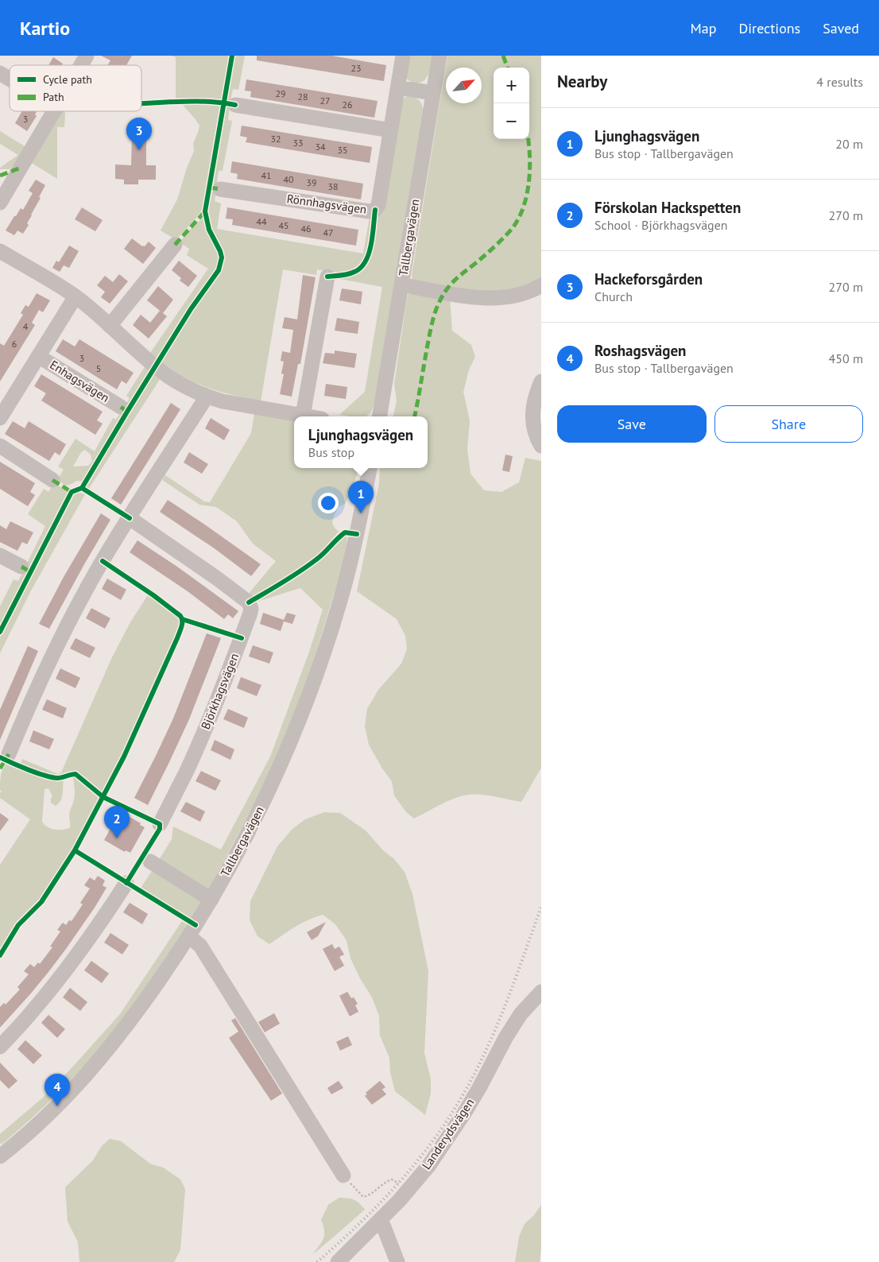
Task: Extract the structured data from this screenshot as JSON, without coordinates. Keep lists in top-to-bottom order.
{
  "streets": {
    "street": [
      "Rönnhagsvägen",
      "Tallbergavägen",
      "Enhagsvägen",
      "Björkhagsvägen",
      "Landerydsvägen"
    ]
  },
  "house_numbers": [
    "23",
    "29",
    "28",
    "27",
    "26",
    "3",
    "32",
    "33",
    "34",
    "35",
    "41",
    "40",
    "39",
    "38",
    "44",
    "45",
    "46",
    "47",
    "4",
    "6",
    "3",
    "5"
  ],
  "legend": ["Cycle path", "Path"],
  "north": "top right",
  "page": {
    "header": "Kartio",
    "nav": ["Map", "Directions", "Saved"],
    "heading": ["Nearby", "4 results"],
    "map_buttons": ["+", "−"],
    "list": [
      {
        "mark": "1",
        "name": "Ljunghagsvägen",
        "note": "Bus stop · Tallbergavägen",
        "value": "20 m"
      },
      {
        "mark": "2",
        "name": "Förskolan Hackspetten",
        "note": "School · Björkhagsvägen",
        "value": "270 m"
      },
      {
        "mark": "3",
        "name": "Hackeforsgården",
        "note": "Church",
        "value": "270 m"
      },
      {
        "mark": "4",
        "name": "Roshagsvägen",
        "note": "Bus stop · Tallbergavägen",
        "value": "450 m"
      }
    ],
    "pins": [
      "3",
      "1",
      "2",
      "4"
    ],
    "buttons": ["Save", "Share"],
    "popup": ["Ljunghagsvägen", "Bus stop"]
  }
}
